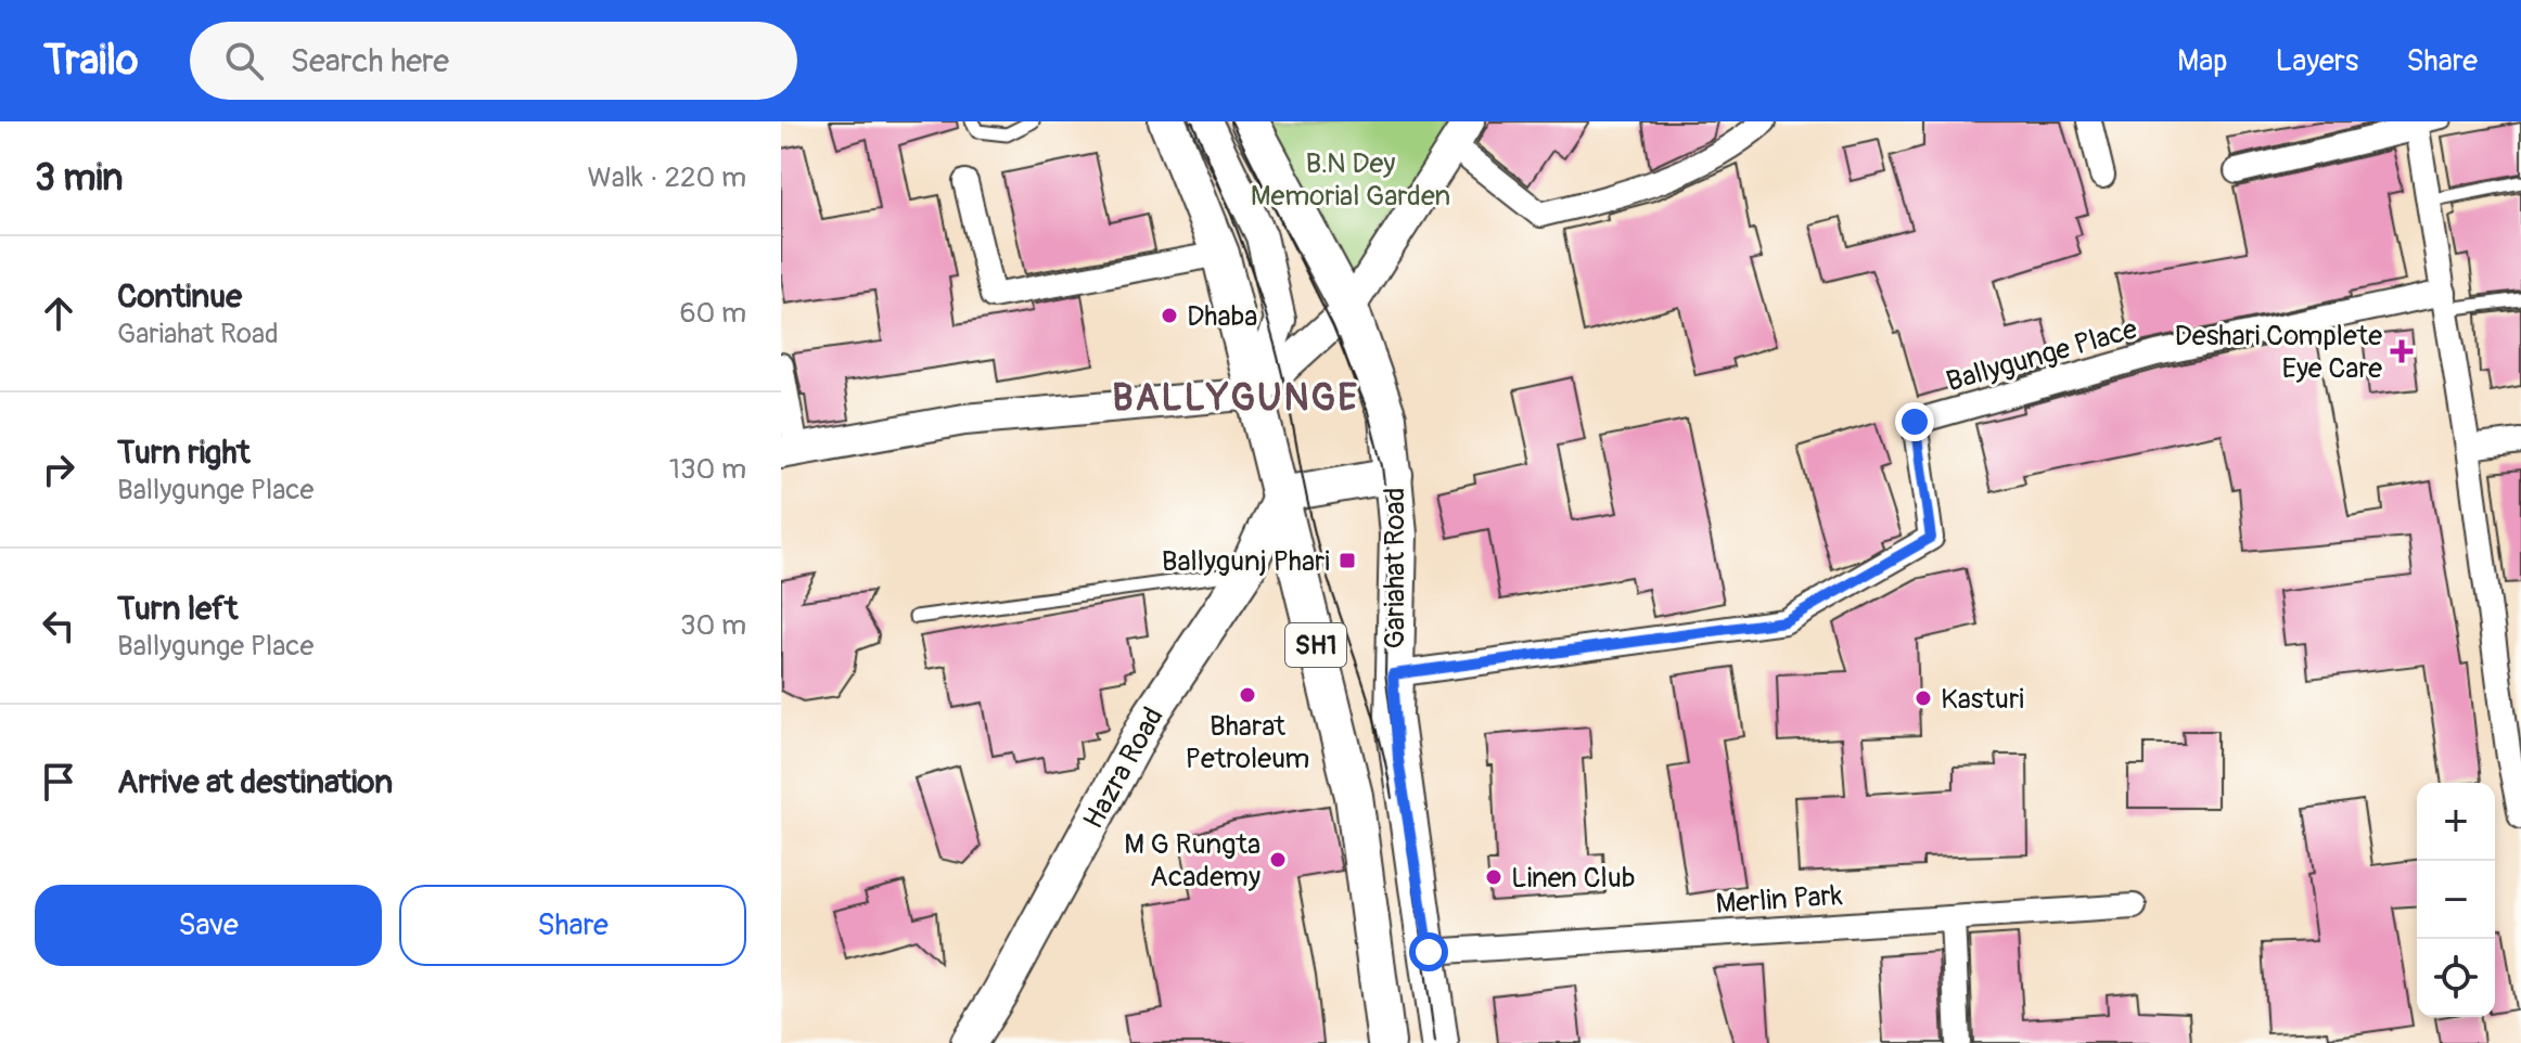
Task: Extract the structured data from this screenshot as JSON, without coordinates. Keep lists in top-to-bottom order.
{
  "streets": {
    "main road": ["Gariahat Road", "SH1", "Hazra Road"],
    "street": ["Ballygunge Place", "Merlin Park"]
  },
  "crossings": [
    ["Ballygunge Place", "Gariahat Road"],
    ["Gariahat Road", "Merlin Park"],
    ["SH1", "Hazra Road"]
  ],
  "districts": ["BALLYGUNGE"],
  "parks": ["B.N Dey Memorial Garden"],
  "places": {
    "other": [
      "Dhaba",
      "Bharat Petroleum",
      "Kasturi",
      "M G Rungta Academy",
      "Linen Club"
    ],
    "health": ["Deshari Complete Eye Care"],
    "transit": ["Ballygunj Phari"]
  },
  "page": {
    "header": "Trailo",
    "search": "Search here",
    "nav": ["Map", "Layers", "Share"],
    "heading": ["3 min", "Walk · 220 m"],
    "list": [
      ["Continue", "Gariahat Road", "60 m"],
      ["Turn right", "Ballygunge Place", "130 m"],
      ["Turn left", "Ballygunge Place", "30 m"],
      "Arrive at destination"
    ],
    "map_buttons": ["+", "−"],
    "buttons": ["Save", "Share"]
  }
}
